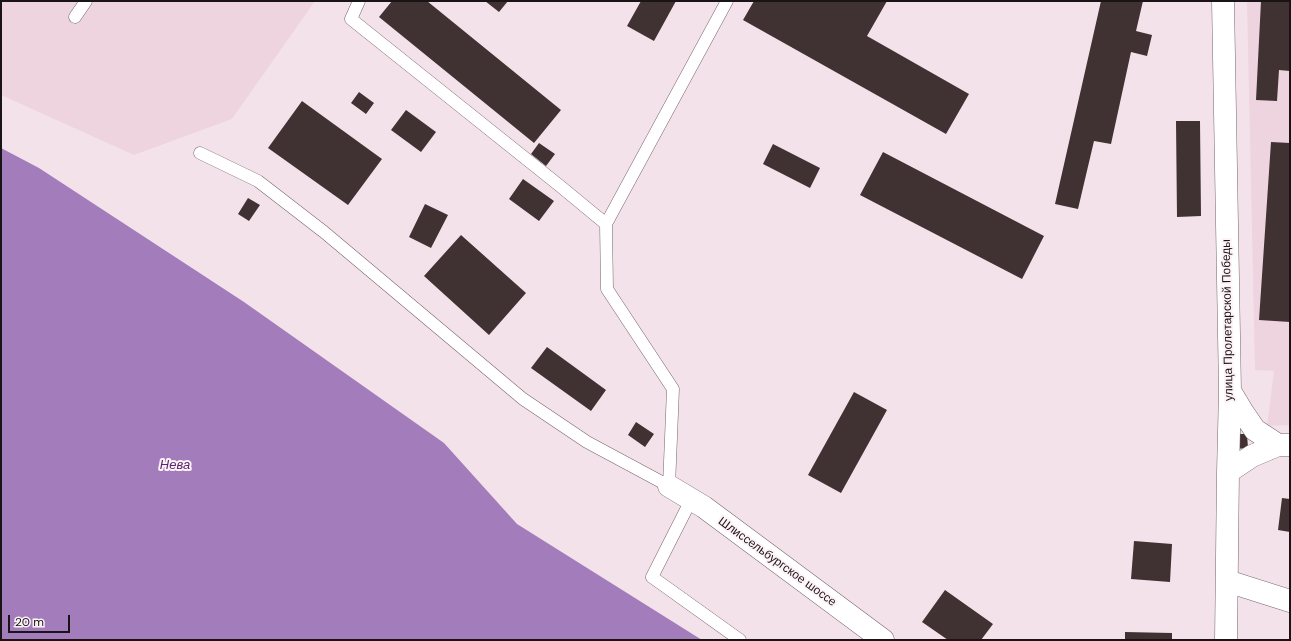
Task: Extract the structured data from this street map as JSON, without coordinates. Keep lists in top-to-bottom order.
{
  "streets": {
    "street": ["улица Пролетарской Победы", "Шлиссельбургское шоссе"]
  },
  "water": ["Нева"],
  "scale_bar": "20 m"
}
